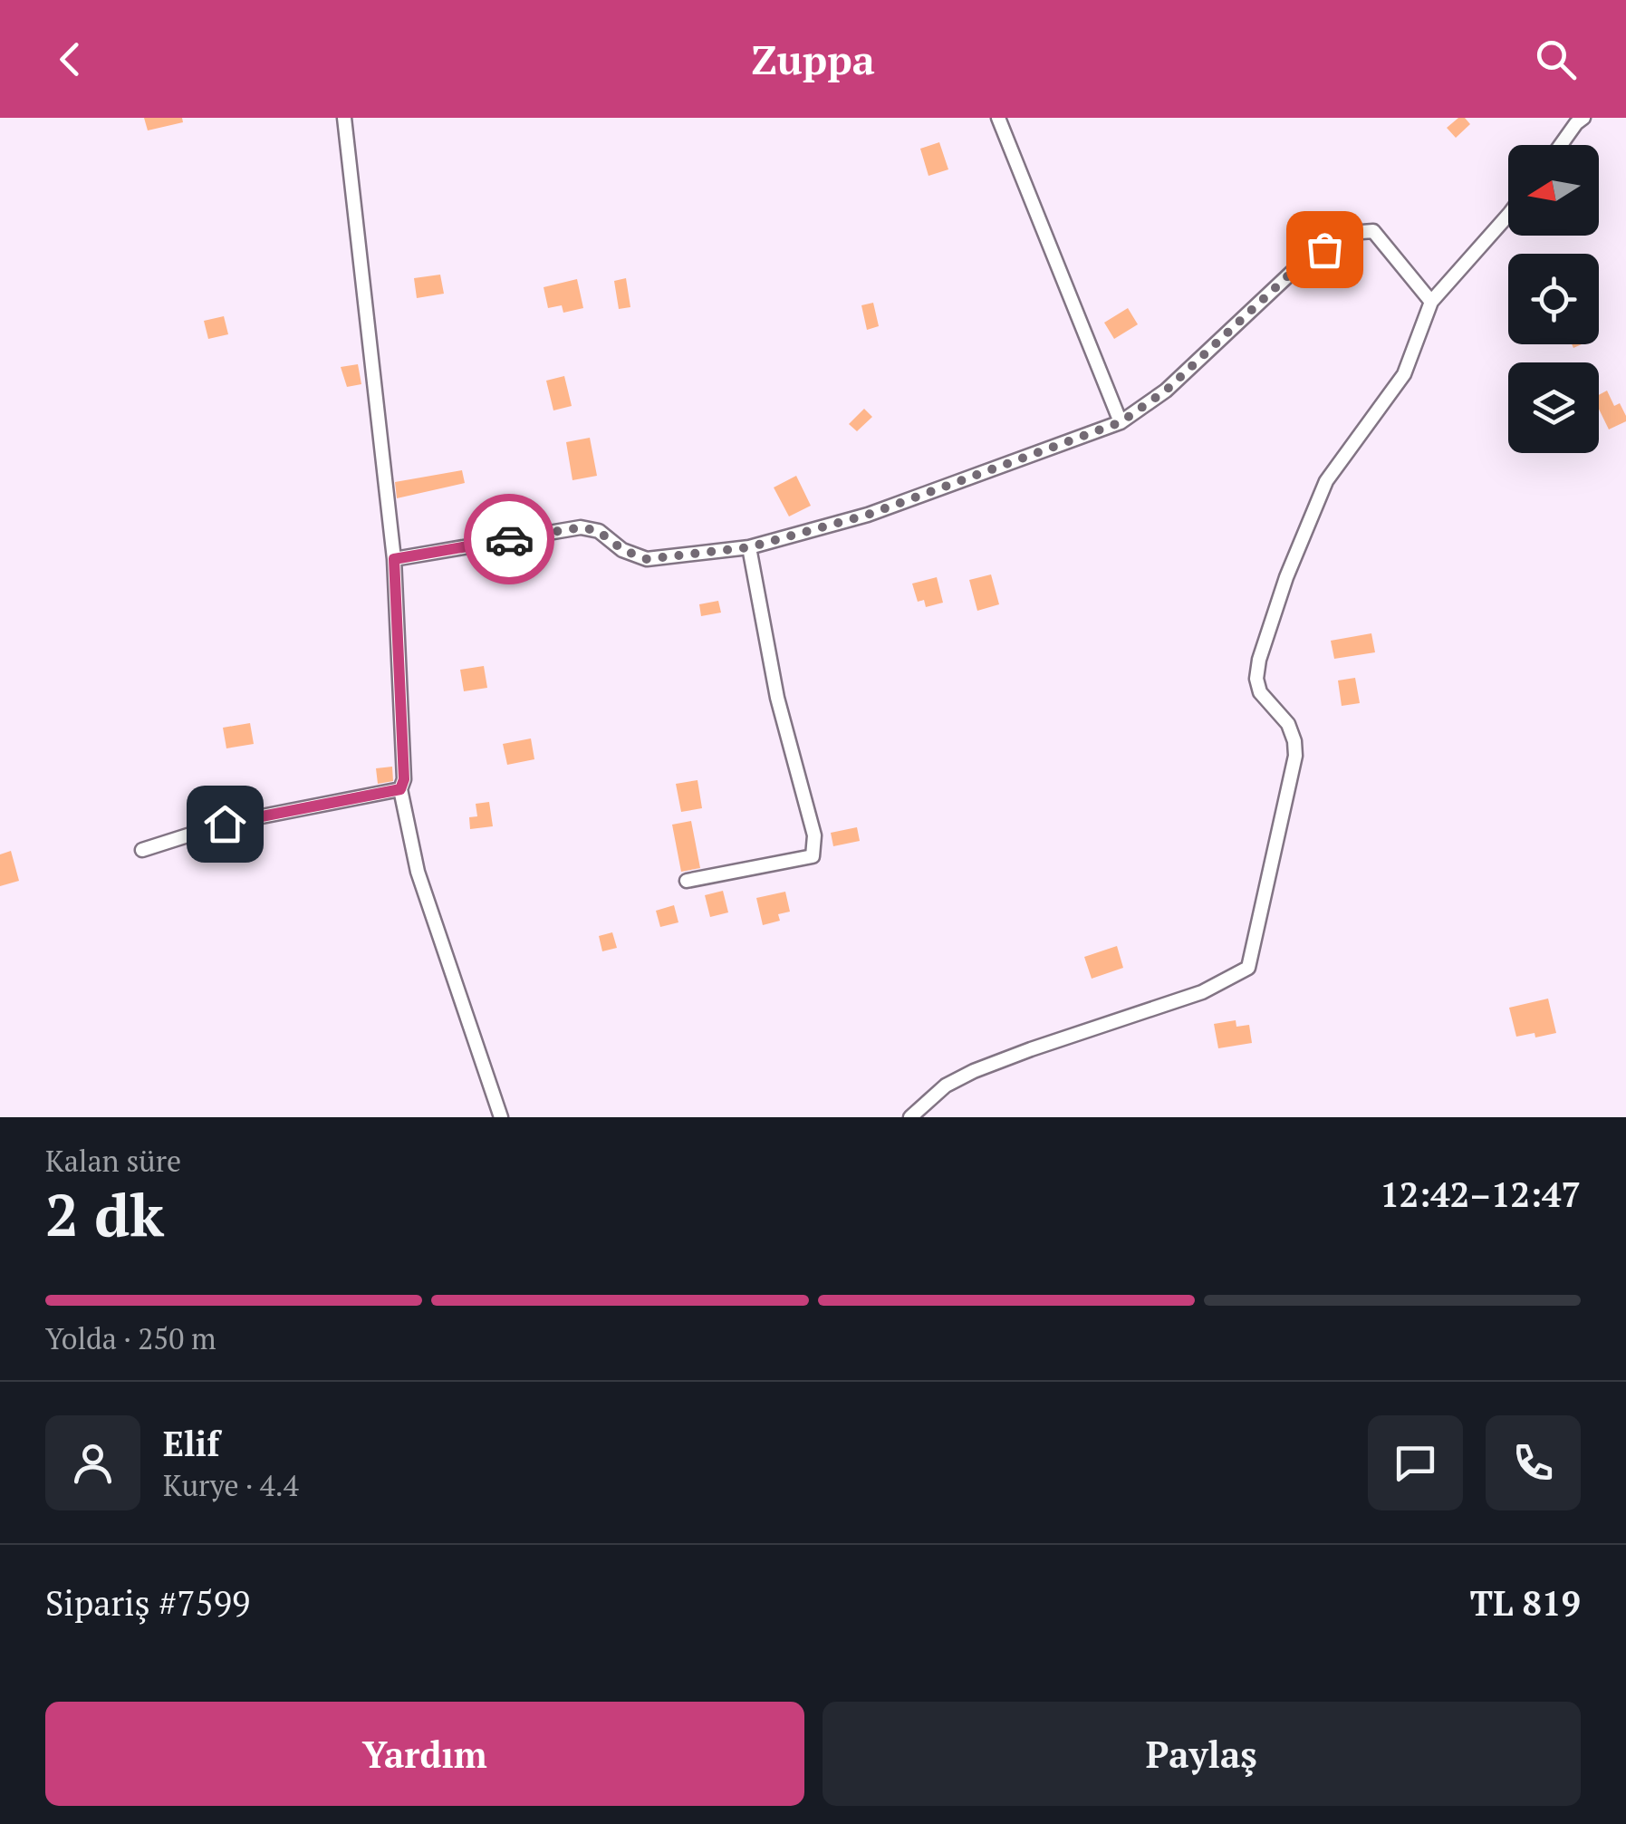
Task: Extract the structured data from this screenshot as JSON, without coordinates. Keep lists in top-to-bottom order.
{
  "north": "left",
  "page": {
    "header": "Zuppa",
    "heading": ["2 dk", "Kalan süre", "12:42–12:47"],
    "panel": [
      "Elif",
      "Kurye · 4.4",
      "Sipariş #7599",
      "TL 819"
    ],
    "bar": "Yolda · 250 m",
    "buttons": ["Yardım", "Paylaş"]
  }
}
